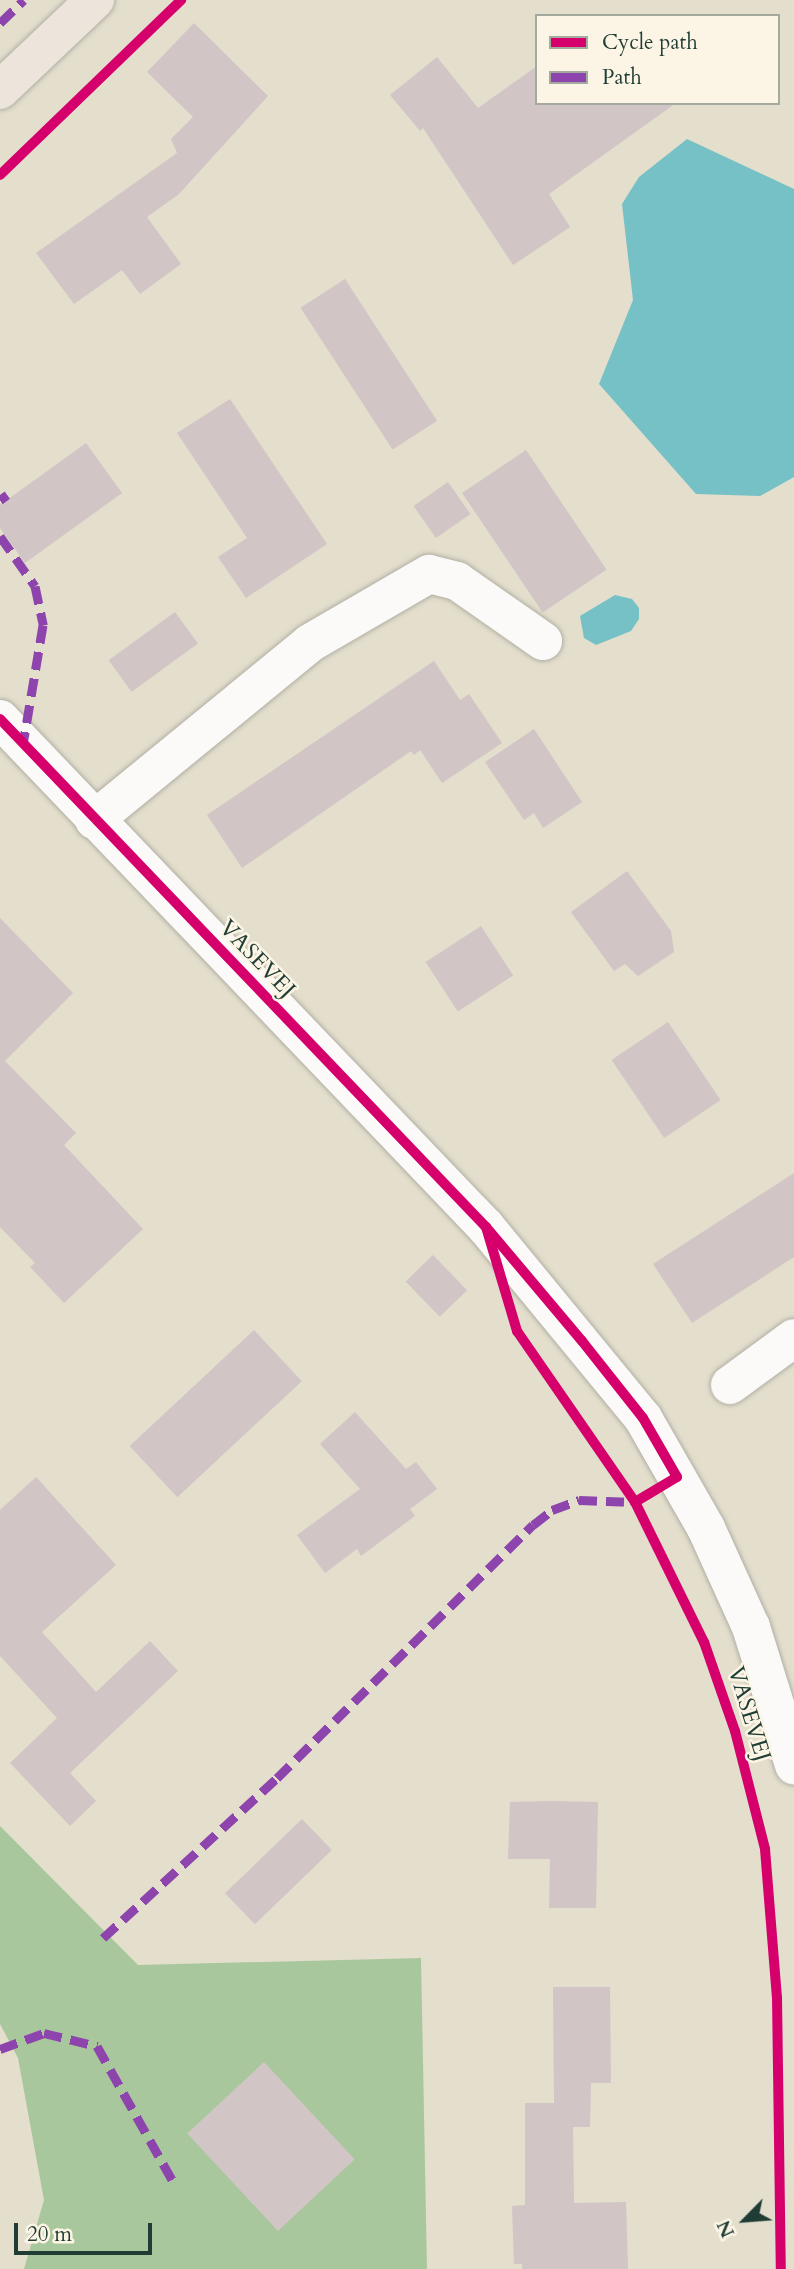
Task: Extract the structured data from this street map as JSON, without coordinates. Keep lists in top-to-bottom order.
{
  "streets": {
    "street": ["VASEVEJ"]
  },
  "legend": ["Cycle path", "Path"],
  "scale_bar": "20 m",
  "north": "bottom left"
}
